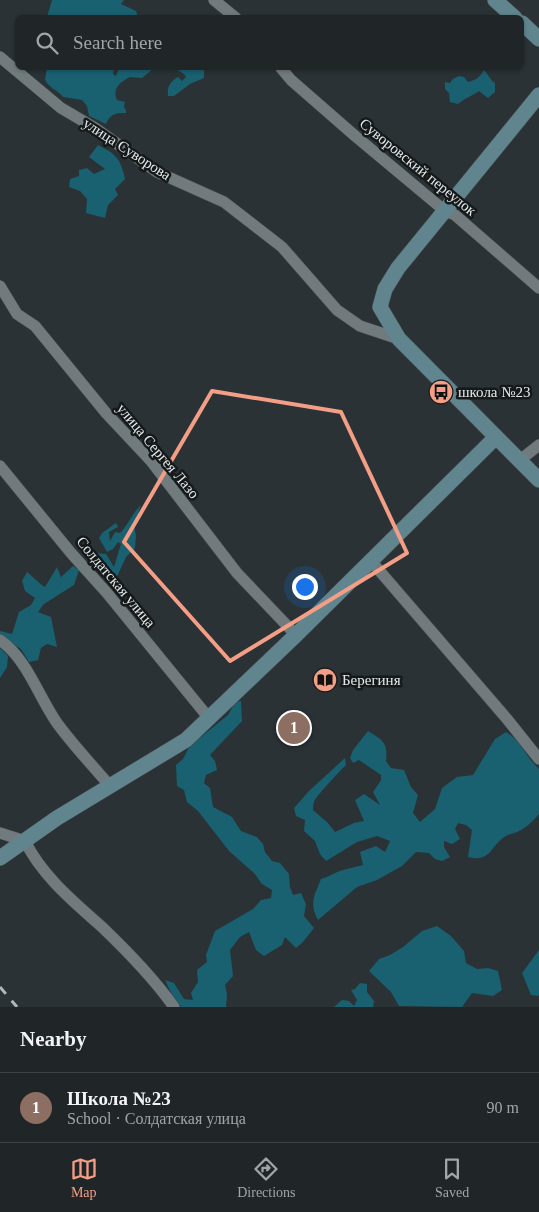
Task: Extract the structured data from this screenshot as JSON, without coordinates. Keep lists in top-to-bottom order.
{
  "streets": {
    "street": [
      "улица Суворова",
      "Суворовский переулок",
      "улица Сергея Лазо",
      "Солдатская улица"
    ]
  },
  "crossings": [
    ["улица Суворова", "Суворовский переулок"]
  ],
  "places": {
    "bus stop": ["школа №23"],
    "library": ["Берегиня"]
  },
  "page": {
    "search": "Search here",
    "pins": "1",
    "heading": "Nearby",
    "list": [
      {
        "mark": "1",
        "name": "Школа №23",
        "note": "School · Солдатская улица",
        "value": "90 m"
      }
    ],
    "nav": ["Map", "Directions", "Saved"]
  }
}
